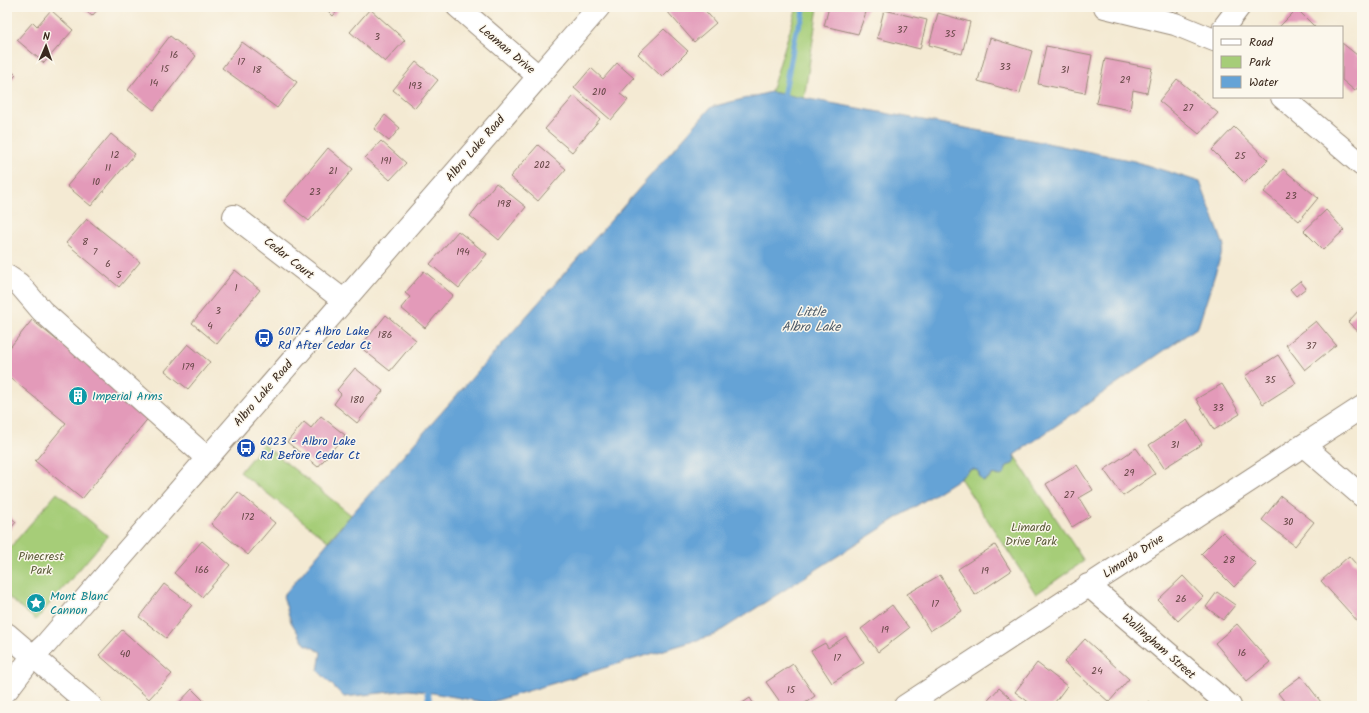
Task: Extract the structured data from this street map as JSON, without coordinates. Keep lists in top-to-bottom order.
{
  "streets": {
    "street": [
      "Leaman Drive",
      "Albro Lake Road",
      "Cedar Court",
      "Limardo Drive",
      "Wallingham Street"
    ]
  },
  "crossings": [
    ["Leaman Drive", "Albro Lake Road"],
    ["Albro Lake Road", "Cedar Court"],
    ["Limardo Drive", "Wallingham Street"]
  ],
  "water": ["Little Albro Lake"],
  "parks": ["Limardo Drive Park", "Pinecrest Park"],
  "places": {
    "bus stop": ["6017 - Albro Lake Rd After Cedar Ct", "6023 - Albro Lake Rd Before Cedar Ct"],
    "building": ["Imperial Arms"],
    "place": ["Mont Blanc Cannon"]
  },
  "house_numbers": [
    "37",
    "35",
    "3",
    "16",
    "17",
    "33",
    "15",
    "18",
    "31",
    "29",
    "14",
    "193",
    "210",
    "27",
    "12",
    "25",
    "191",
    "202",
    "11",
    "21",
    "10",
    "23",
    "23",
    "198",
    "8",
    "7",
    "194",
    "6",
    "5",
    "1",
    "3",
    "4",
    "186",
    "37",
    "179",
    "35",
    "180",
    "33",
    "31",
    "29",
    "27",
    "172",
    "30",
    "28",
    "166",
    "19",
    "26",
    "17",
    "19",
    "16",
    "40",
    "17",
    "24",
    "15"
  ],
  "legend": ["Road", "Park", "Water"],
  "north": "top"
}
